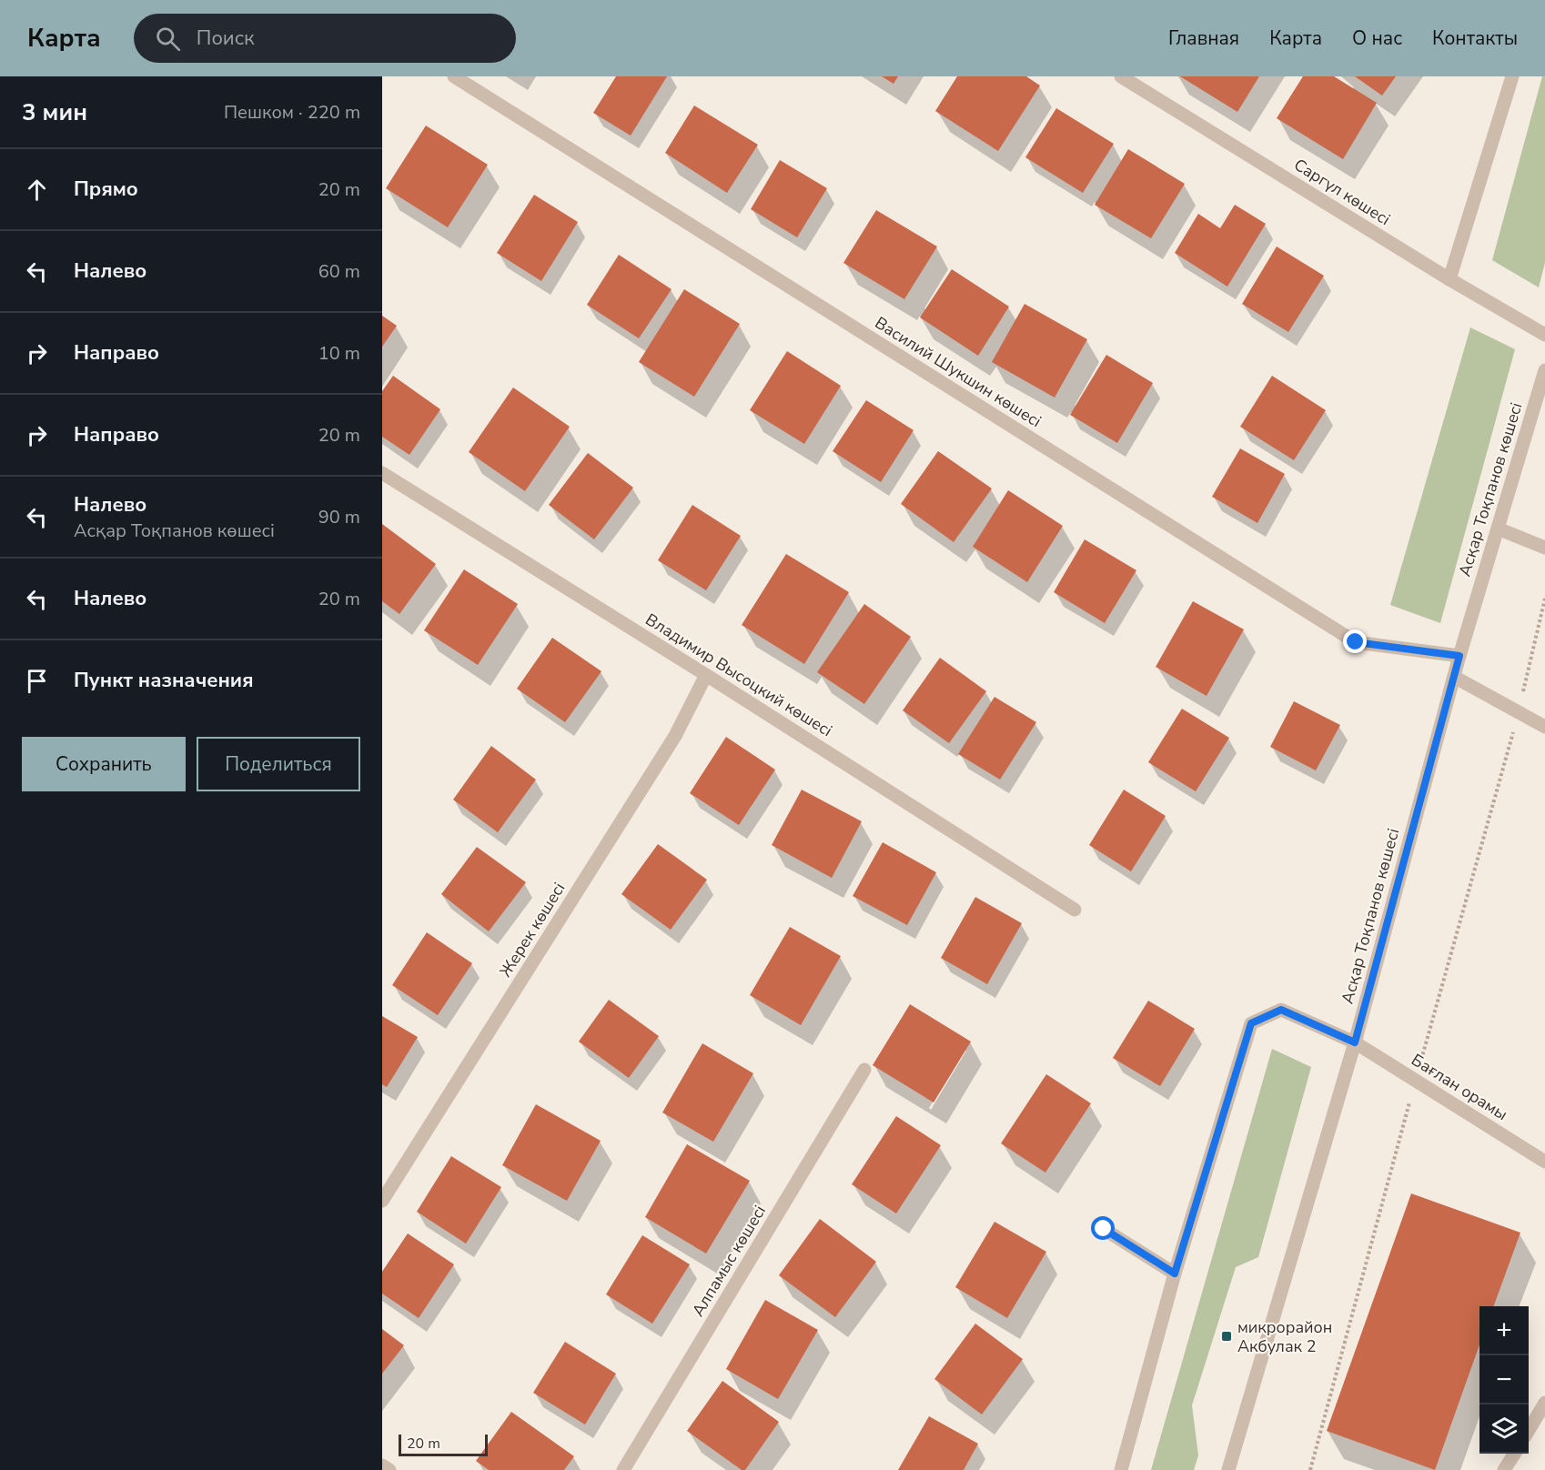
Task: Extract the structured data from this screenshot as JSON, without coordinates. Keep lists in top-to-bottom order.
{
  "streets": {
    "street": [
      "Саргүл көшесі",
      "Василий Шукшин көшесі",
      "Асқар Тоқпанов көшесі",
      "Владимир Высоцкий көшесі",
      "Жерек көшесі",
      "Бағлан орамы",
      "Алпамыс көшесі"
    ]
  },
  "crossings": [
    ["Василий Шукшин көшесі", "Асқар Тоқпанов көшесі"],
    ["Асқар Тоқпанов көшесі", "Бағлан орамы"],
    ["Владимир Высоцкий көшесі", "Жерек көшесі"]
  ],
  "places": {
    "transit": ["микрорайон Акбулак 2"]
  },
  "scale_bar": "20 m",
  "page": {
    "header": "Карта",
    "search": "Поиск",
    "nav": [
      "Главная",
      "Карта",
      "О нас",
      "Контакты"
    ],
    "heading": ["3 мин", "Пешком · 220 m"],
    "list": [
      ["Прямо", "20 m"],
      ["Налево", "60 m"],
      ["Направо", "10 m"],
      ["Направо", "20 m"],
      ["Налево", "Асқар Тоқпанов көшесі", "90 m"],
      ["Налево", "20 m"],
      "Пункт назначения"
    ],
    "buttons": ["Сохранить", "Поделиться"],
    "map_buttons": ["+", "−"],
    "scale": "20 m"
  }
}
